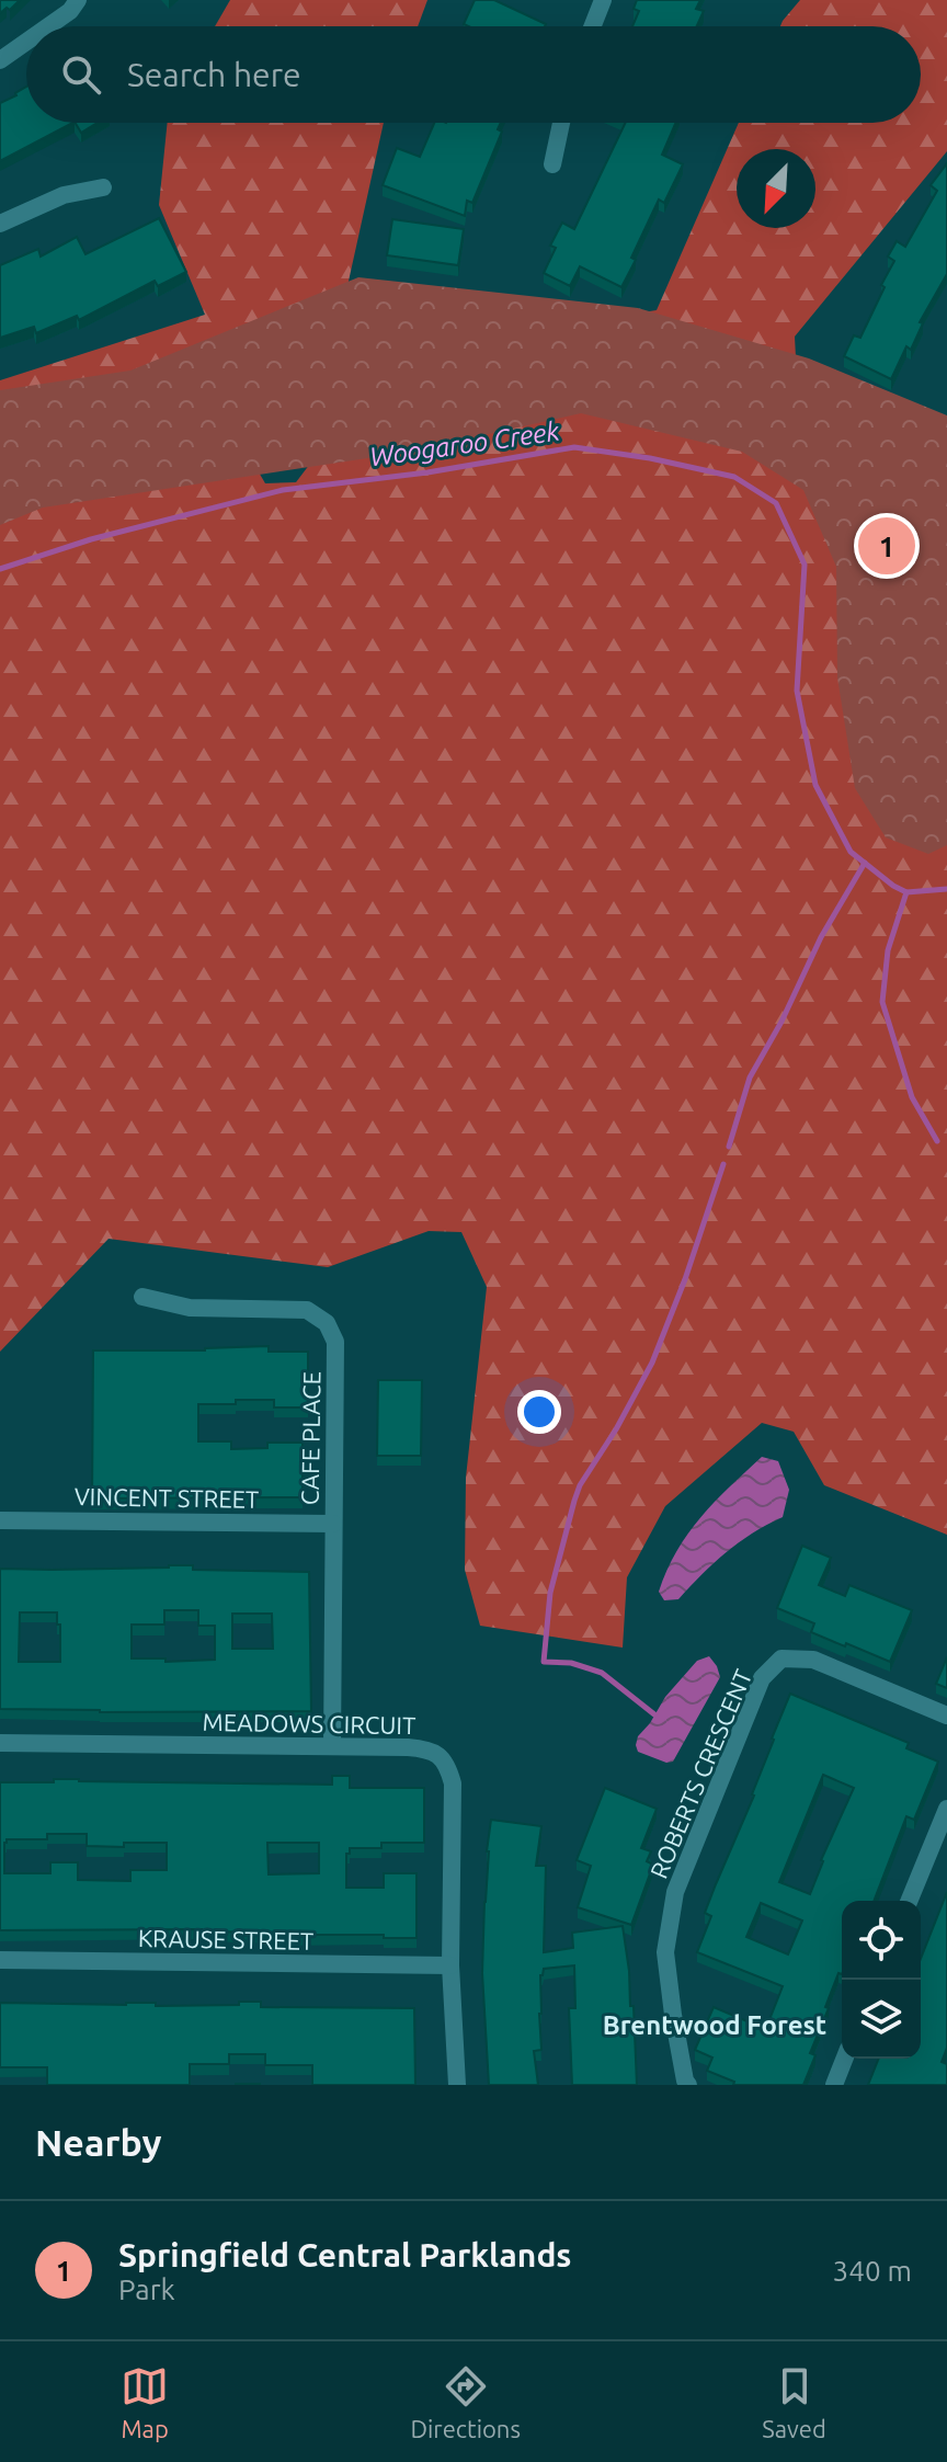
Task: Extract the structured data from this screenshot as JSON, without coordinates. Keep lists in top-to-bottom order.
{
  "streets": {
    "street": [
      "CAFE PLACE",
      "VINCENT STREET",
      "MEADOWS CIRCUIT",
      "ROBERTS CRESCENT",
      "KRAUSE STREET"
    ]
  },
  "crossings": [
    ["CAFE PLACE", "VINCENT STREET"],
    ["CAFE PLACE", "MEADOWS CIRCUIT"],
    ["MEADOWS CIRCUIT", "KRAUSE STREET"]
  ],
  "districts": ["Brentwood Forest"],
  "water": ["Woogaroo Creek"],
  "north": "bottom left",
  "page": {
    "search": "Search here",
    "pins": "1",
    "heading": "Nearby",
    "list": [
      {
        "mark": "1",
        "name": "Springfield Central Parklands",
        "note": "Park",
        "value": "340 m"
      }
    ],
    "nav": ["Map", "Directions", "Saved"]
  }
}
